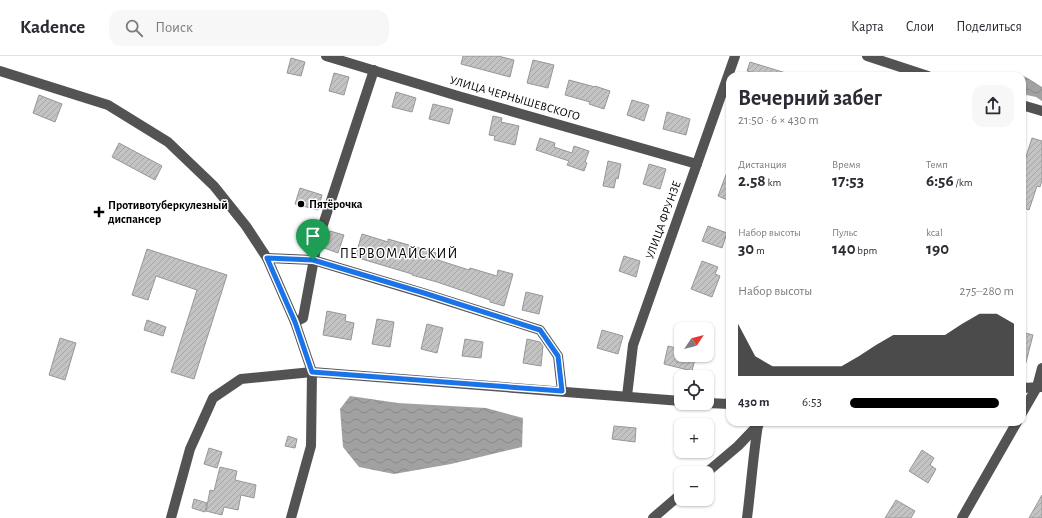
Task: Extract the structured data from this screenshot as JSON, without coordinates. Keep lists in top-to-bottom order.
{
  "streets": {
    "street": ["УЛИЦА ЧЕРНЫШЕВСКОГО", "УЛИЦА ФРУНЗЕ"]
  },
  "crossings": [
    ["УЛИЦА ЧЕРНЫШЕВСКОГО", "УЛИЦА ФРУНЗЕ"]
  ],
  "districts": ["ПЕРВОМАЙСКИЙ"],
  "places": {
    "other": ["Пятёрочка"],
    "health": ["Противотуберкулезный диспансер"]
  },
  "north": "top right",
  "page": {
    "header": "Kadence",
    "search": "Поиск",
    "nav": ["Карта", "Слои", "Поделиться"],
    "heading": ["Вечерний забег", "21:50 · 6 × 430 m"],
    "stats": [
      ["Дистанция", "2.58 km"],
      ["Время", "17:53"],
      ["Темп", "6:56 /km"],
      ["Набор высоты", "30 m"],
      ["Пульс", "140 bpm"],
      ["kcal", "190"]
    ],
    "chart": ["Набор высоты", "275–280 m"],
    "map_buttons": ["+", "−"],
    "list": [
      {
        "name": "430 m",
        "note": "6:53"
      }
    ]
  }
}
